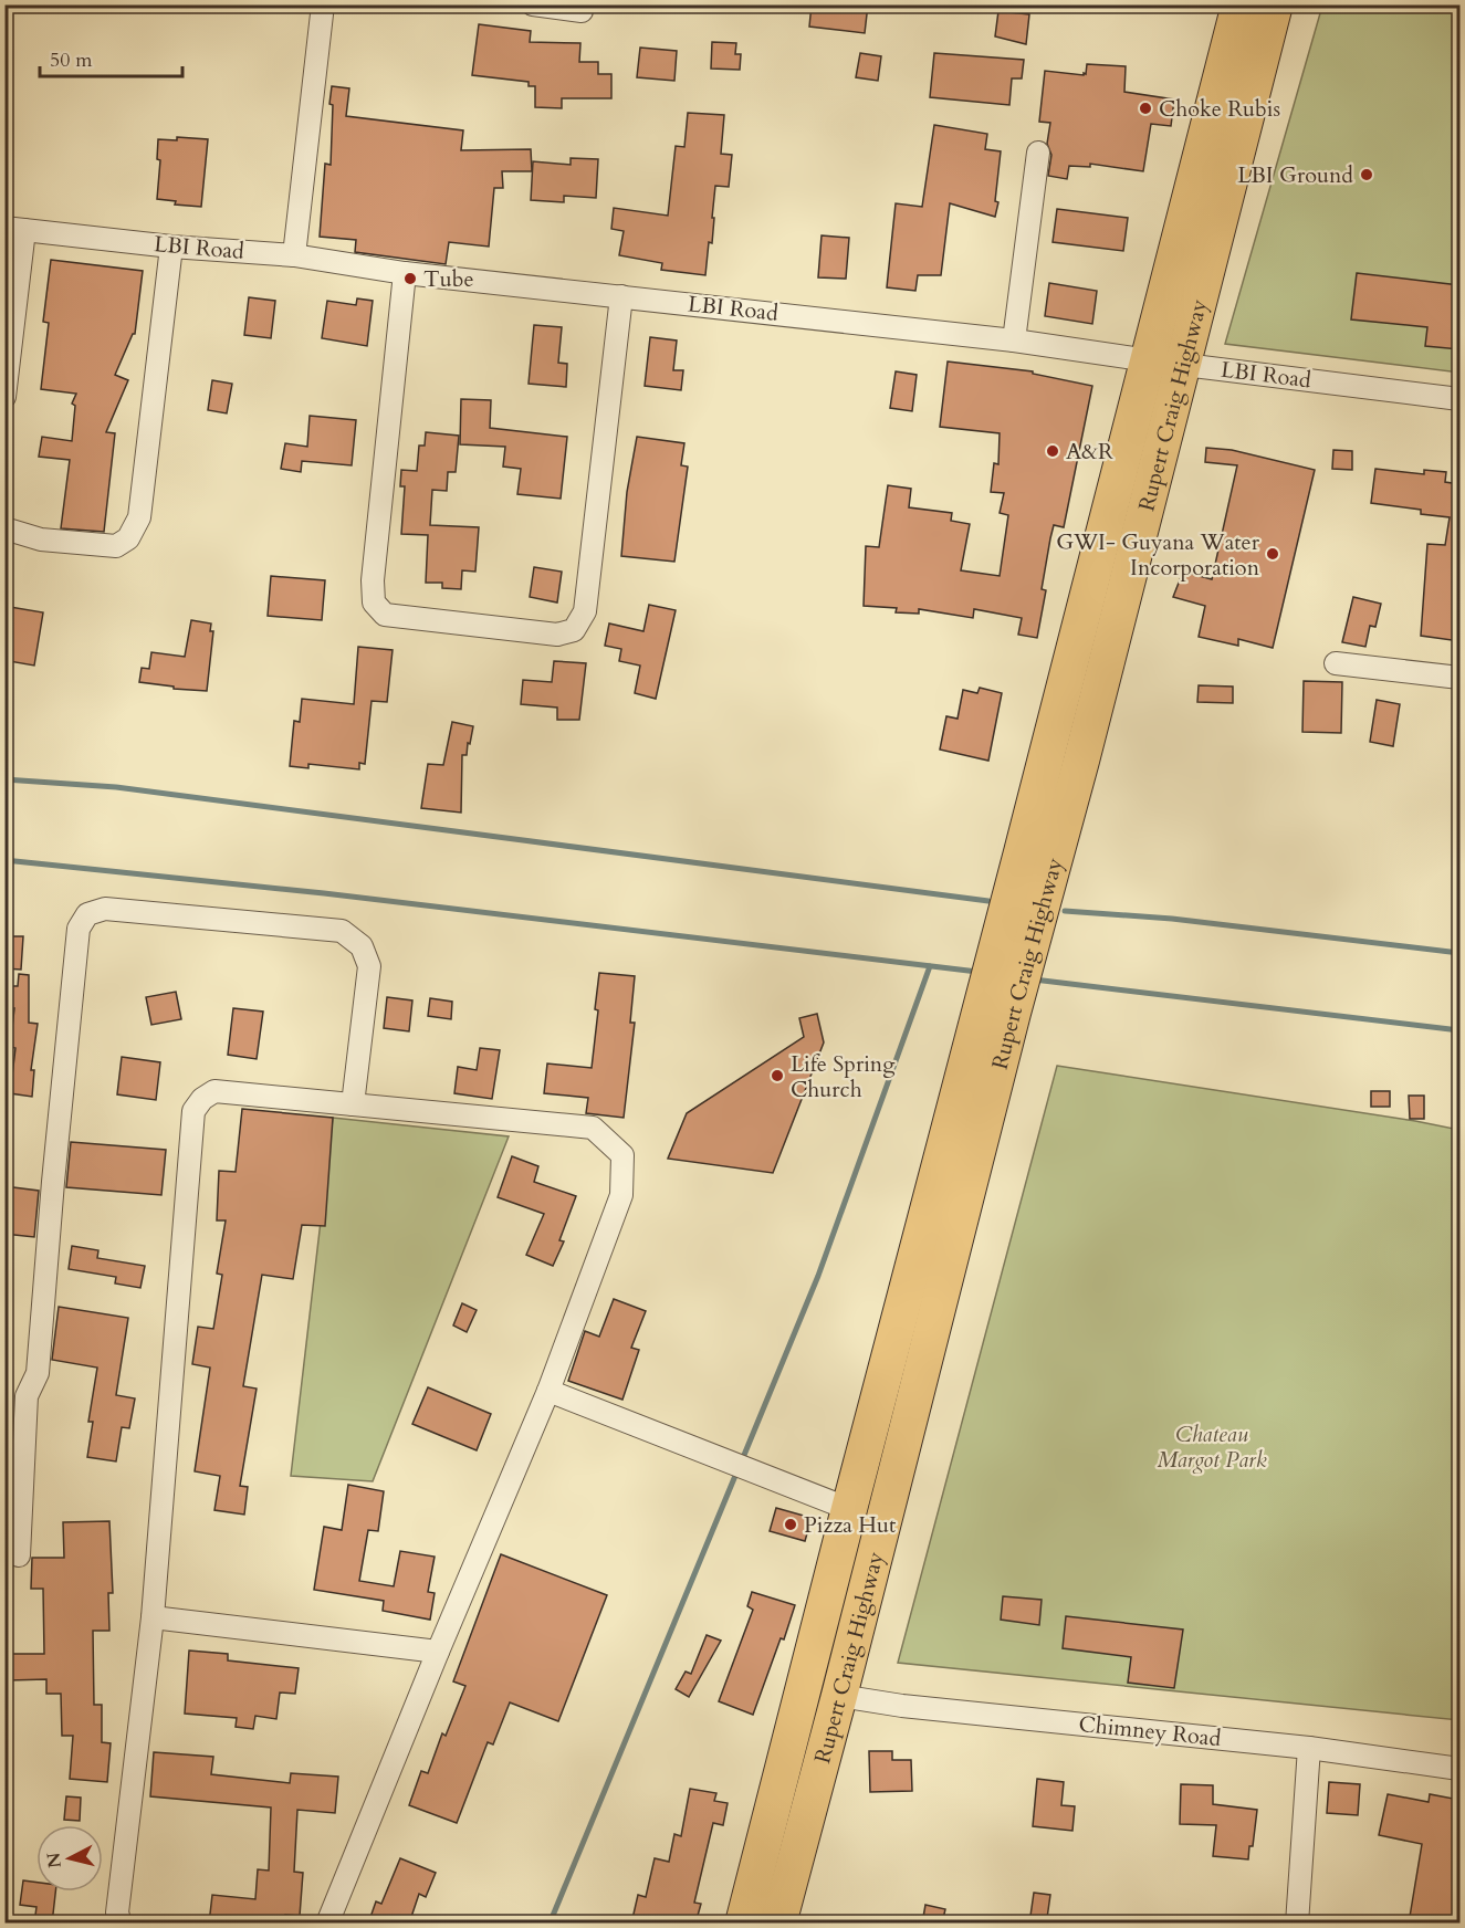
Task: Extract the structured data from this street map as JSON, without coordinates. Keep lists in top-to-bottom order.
{
  "streets": {
    "main road": ["Rupert Craig Highway"],
    "street": ["LBI Road", "Chimney Road"]
  },
  "crossings": [
    ["LBI Road", "Rupert Craig Highway"],
    ["Rupert Craig Highway", "Chimney Road"]
  ],
  "parks": ["Chateau Margot Park"],
  "places": [
    "Choke Rubis",
    "LBI Ground",
    "Tube",
    "A&R",
    "GWI- Guyana Water Incorporation",
    "Life Spring Church",
    "Pizza Hut"
  ],
  "scale_bar": "50 m",
  "north": "left"
}
